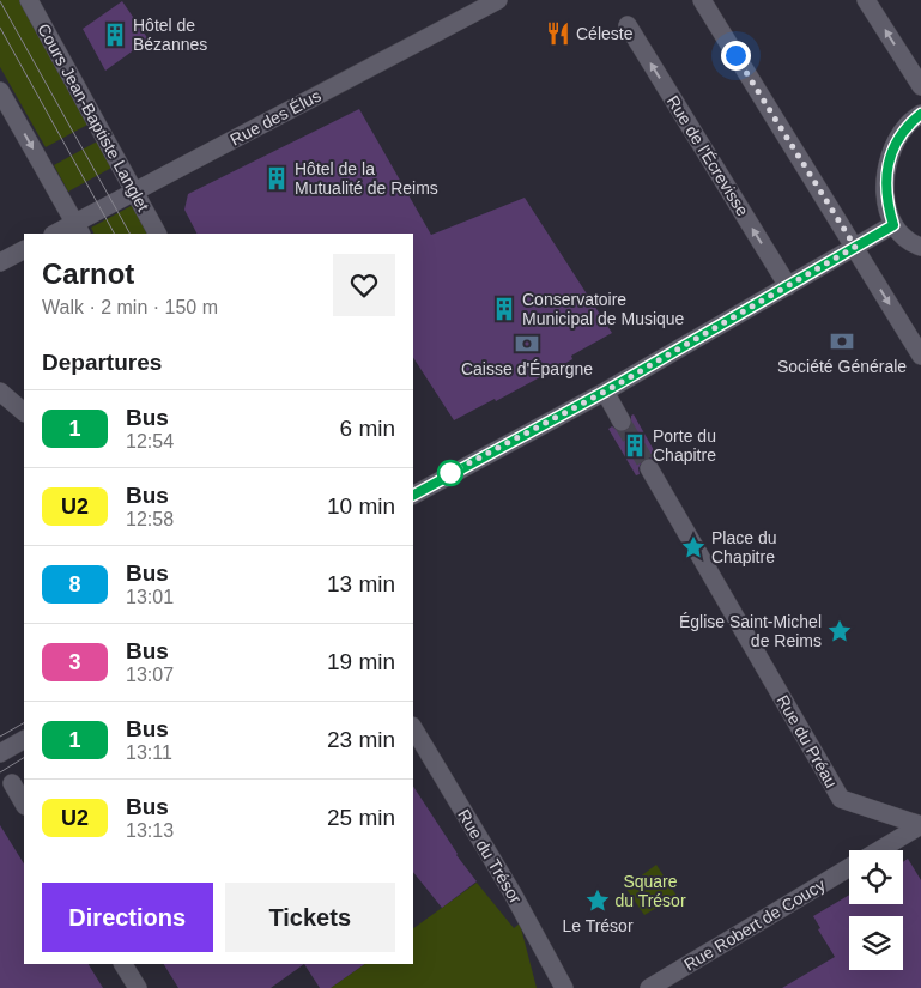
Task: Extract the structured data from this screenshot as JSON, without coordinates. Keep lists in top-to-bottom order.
{
  "streets": {
    "street": [
      "Cours Jean-Baptiste Langlet",
      "Rue des Élus",
      "Rue de l'Écrevisse",
      "Rue du Préau",
      "Rue du Trésor",
      "Rue Robert de Coucy"
    ]
  },
  "crossings": [
    ["Cours Jean-Baptiste Langlet", "Rue des Élus"],
    ["Rue du Préau", "Rue Robert de Coucy"]
  ],
  "parks": ["Square du Trésor"],
  "places": {
    "restaurant": ["Céleste"],
    "building": [
      "Hôtel de Bézannes",
      "Hôtel de la Mutualité de Reims",
      "Conservatoire Municipal de Musique",
      "Porte du Chapitre"
    ],
    "bank": ["Société Générale", "Caisse d'Épargne"],
    "place": ["Place du Chapitre", "Église Saint-Michel de Reims", "Le Trésor"]
  },
  "lines": ["bus line 1"],
  "page": {
    "heading": [
      ["Carnot", "Walk · 2 min · 150 m"],
      "Departures"
    ],
    "list": [
      {
        "mark": "1",
        "name": "Bus",
        "note": "12:54",
        "value": "6 min"
      },
      {
        "mark": "U2",
        "name": "Bus",
        "note": "12:58",
        "value": "10 min"
      },
      {
        "mark": "8",
        "name": "Bus",
        "note": "13:01",
        "value": "13 min"
      },
      {
        "mark": "3",
        "name": "Bus",
        "note": "13:07",
        "value": "19 min"
      },
      {
        "mark": "1",
        "name": "Bus",
        "note": "13:11",
        "value": "23 min"
      },
      {
        "mark": "U2",
        "name": "Bus",
        "note": "13:13",
        "value": "25 min"
      }
    ],
    "buttons": ["Directions", "Tickets"]
  }
}
